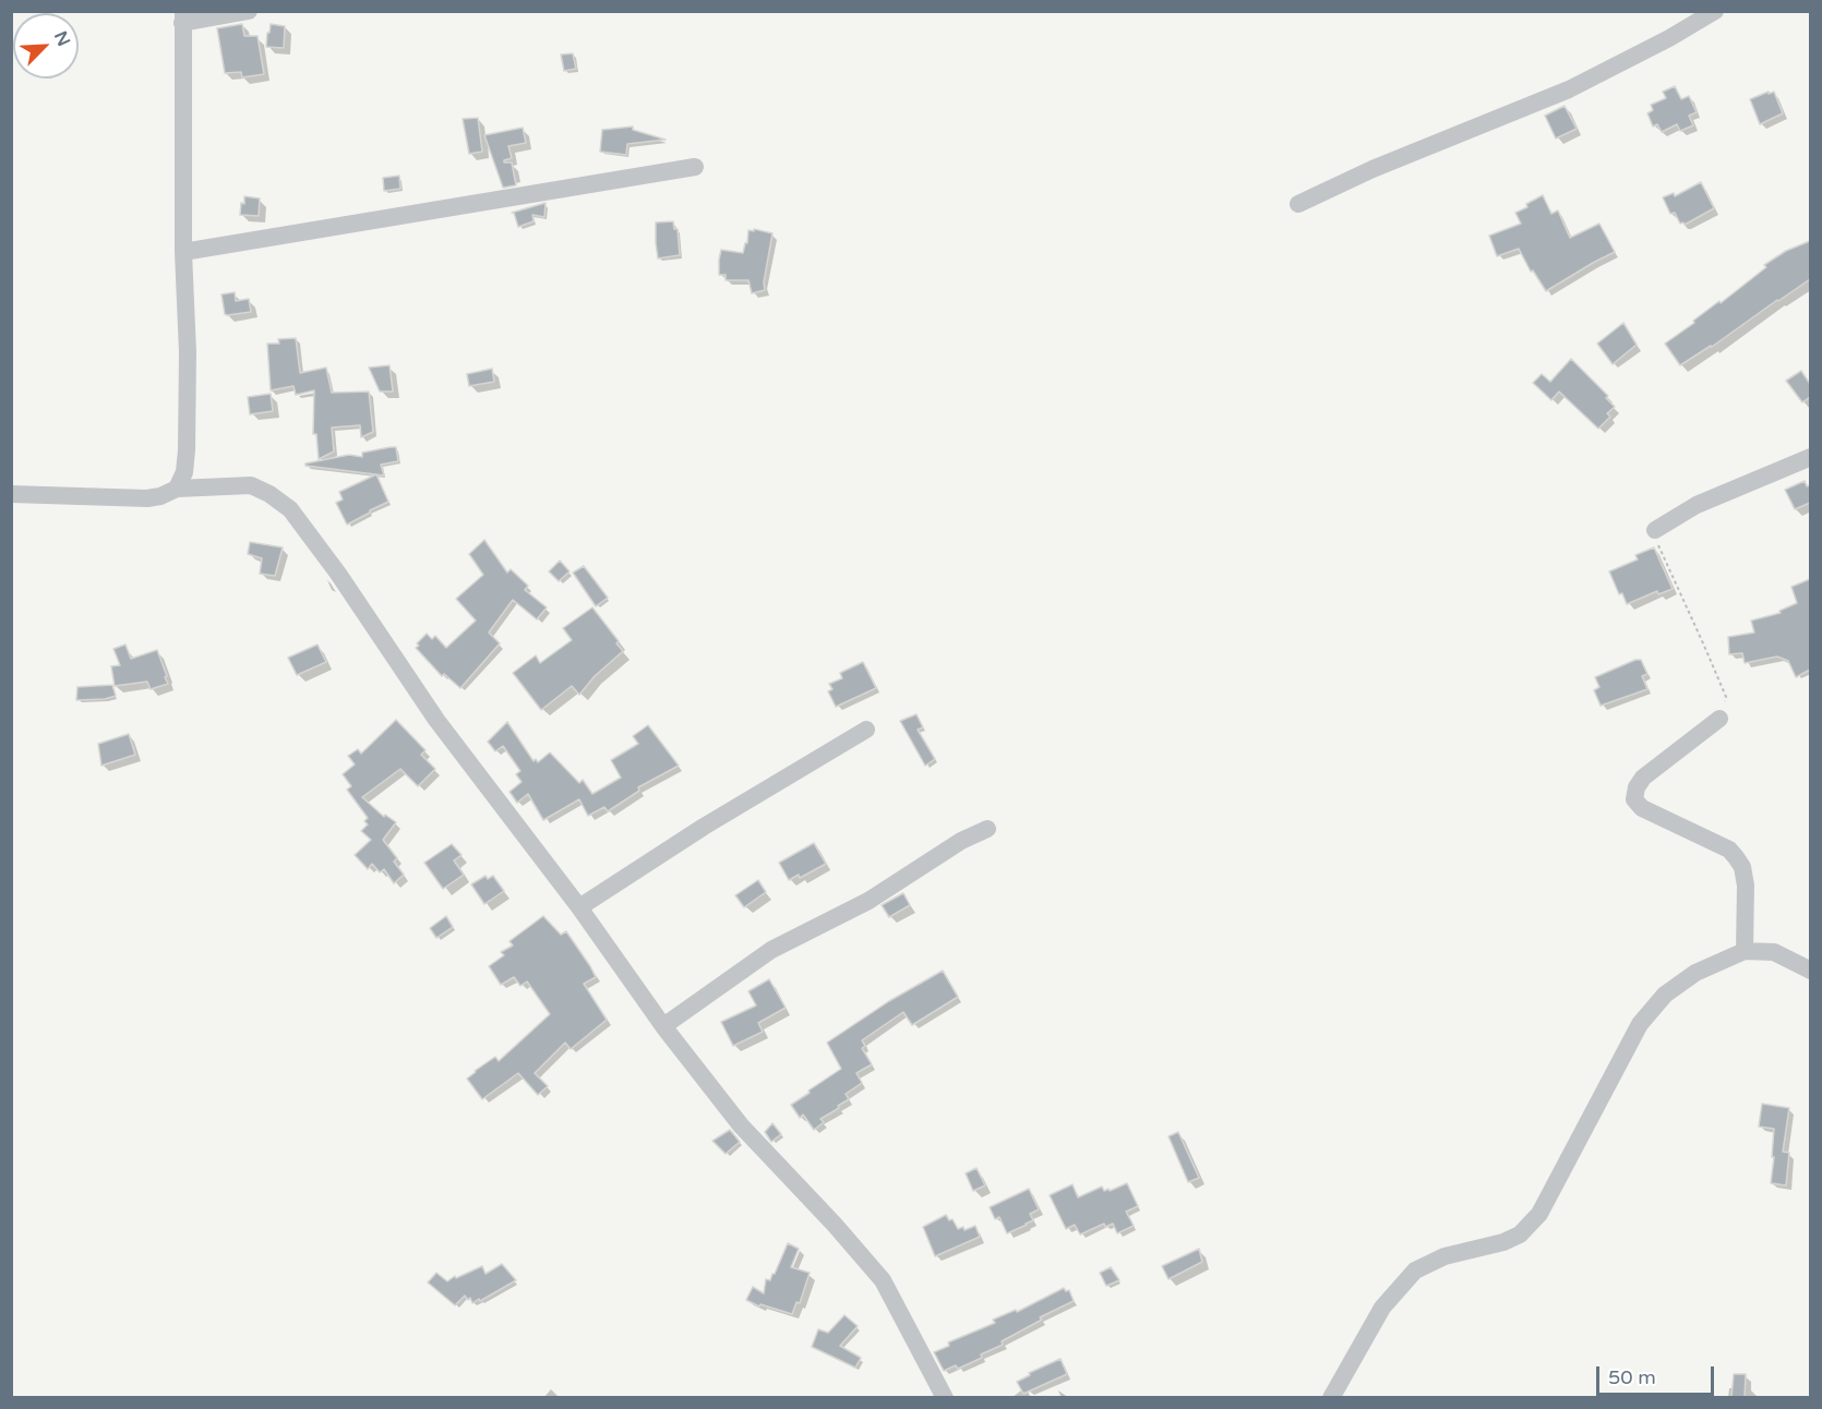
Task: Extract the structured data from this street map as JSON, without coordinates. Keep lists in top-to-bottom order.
{
  "scale_bar": "50 m",
  "north": "top right"
}
